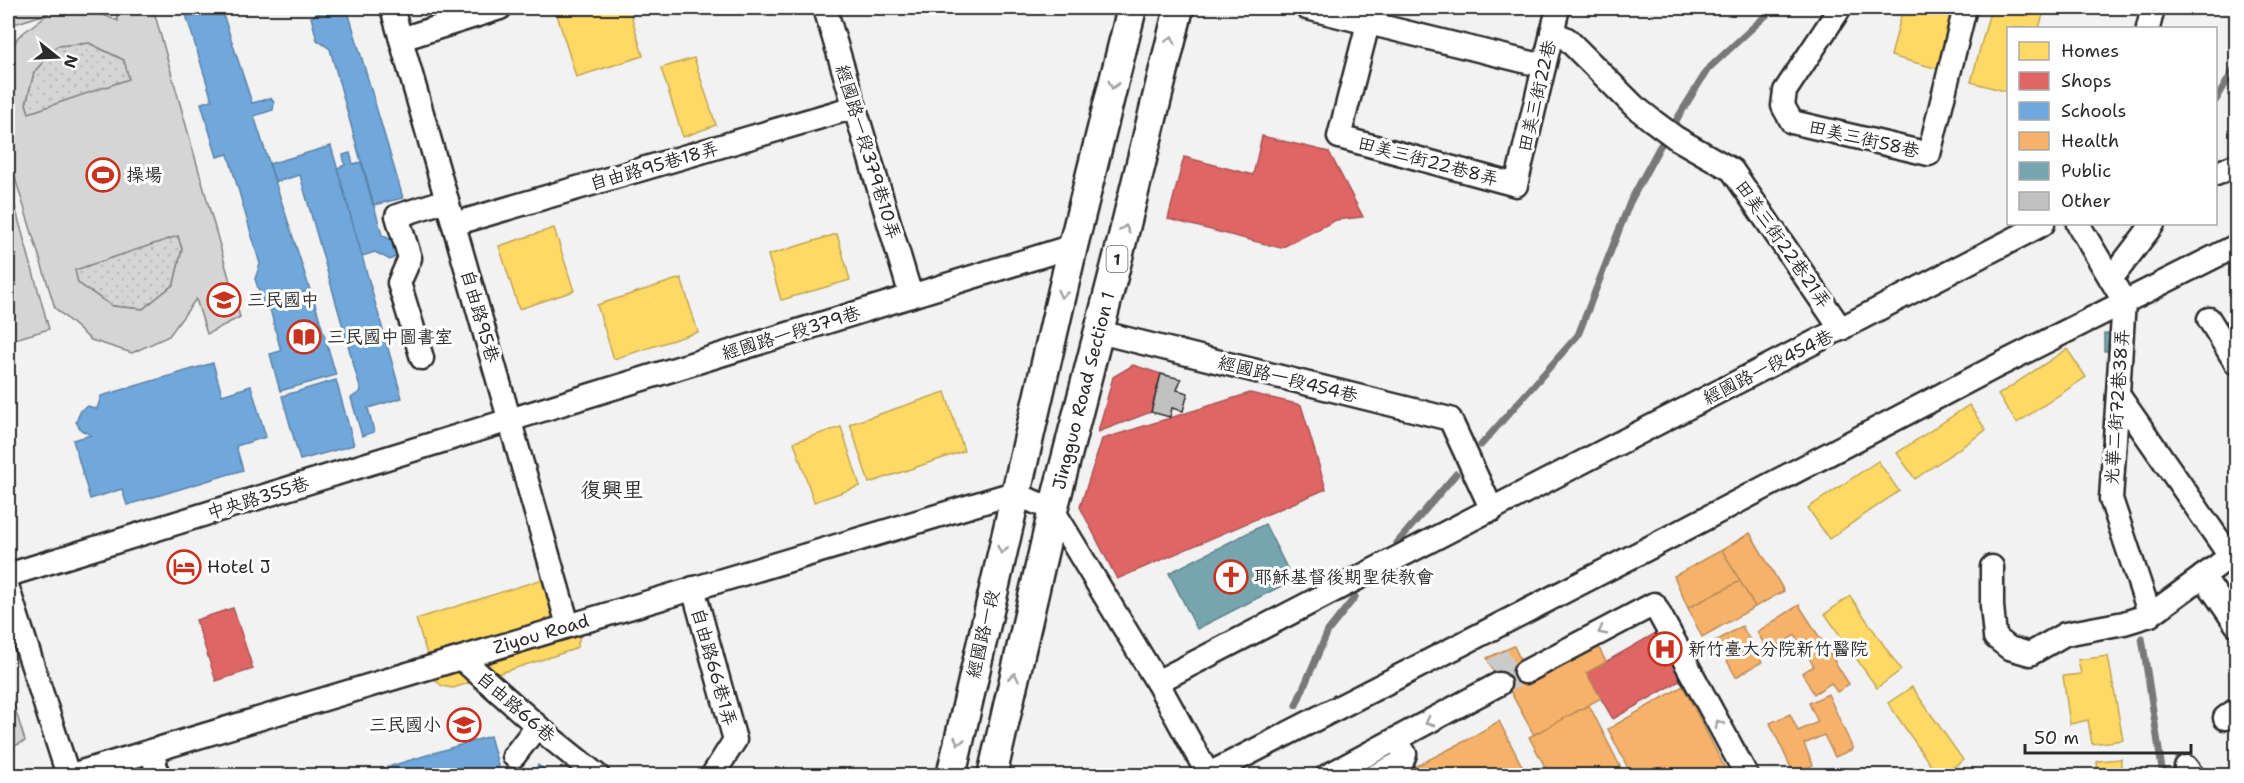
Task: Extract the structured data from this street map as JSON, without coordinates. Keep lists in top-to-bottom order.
{
  "streets": {
    "main road": ["1", "Jingguo Road Section 1", "經國路一段"],
    "street": [
      "田美三街22巷",
      "田美三街58巷",
      "經國路一段379巷10弄",
      "田美三街22巷8弄",
      "自由路95巷18弄",
      "田美三街22巷21弄",
      "自由路95巷",
      "經國路一段379巷",
      "經國路一段454巷",
      "光華二街72巷38弄",
      "中央路355巷",
      "Ziyou Road",
      "自由路66巷1弄",
      "自由路66巷"
    ]
  },
  "crossings": [
    ["田美三街22巷", "田美三街22巷8弄"],
    ["田美三街22巷", "田美三街22巷21弄"],
    ["經國路一段379巷10弄", "自由路95巷18弄"],
    ["經國路一段379巷10弄", "經國路一段379巷"],
    ["自由路95巷18弄", "自由路95巷"],
    ["田美三街22巷21弄", "經國路一段454巷"],
    ["自由路95巷", "經國路一段379巷"],
    ["自由路95巷", "中央路355巷"],
    ["自由路95巷", "Ziyou Road"],
    ["經國路一段379巷", "中央路355巷"],
    ["經國路一段454巷", "Jingguo Road Section 1"],
    ["Ziyou Road", "經國路一段"],
    ["Ziyou Road", "自由路66巷1弄"],
    ["Ziyou Road", "自由路66巷"]
  ],
  "one_way": ["經國路一段"],
  "districts": ["復興里"],
  "places": {
    "sports": ["操場"],
    "school or university": ["三民國中", "三民國小"],
    "library": ["三民國中圖書室"],
    "hotel": ["Hotel J"],
    "church": ["耶穌基督後期聖徒教會"],
    "hospital": ["新竹臺大分院新竹醫院"]
  },
  "legend": [
    "Homes",
    "Shops",
    "Schools",
    "Health",
    "Public",
    "Other"
  ],
  "scale_bar": "50 m",
  "north": "right"
}
